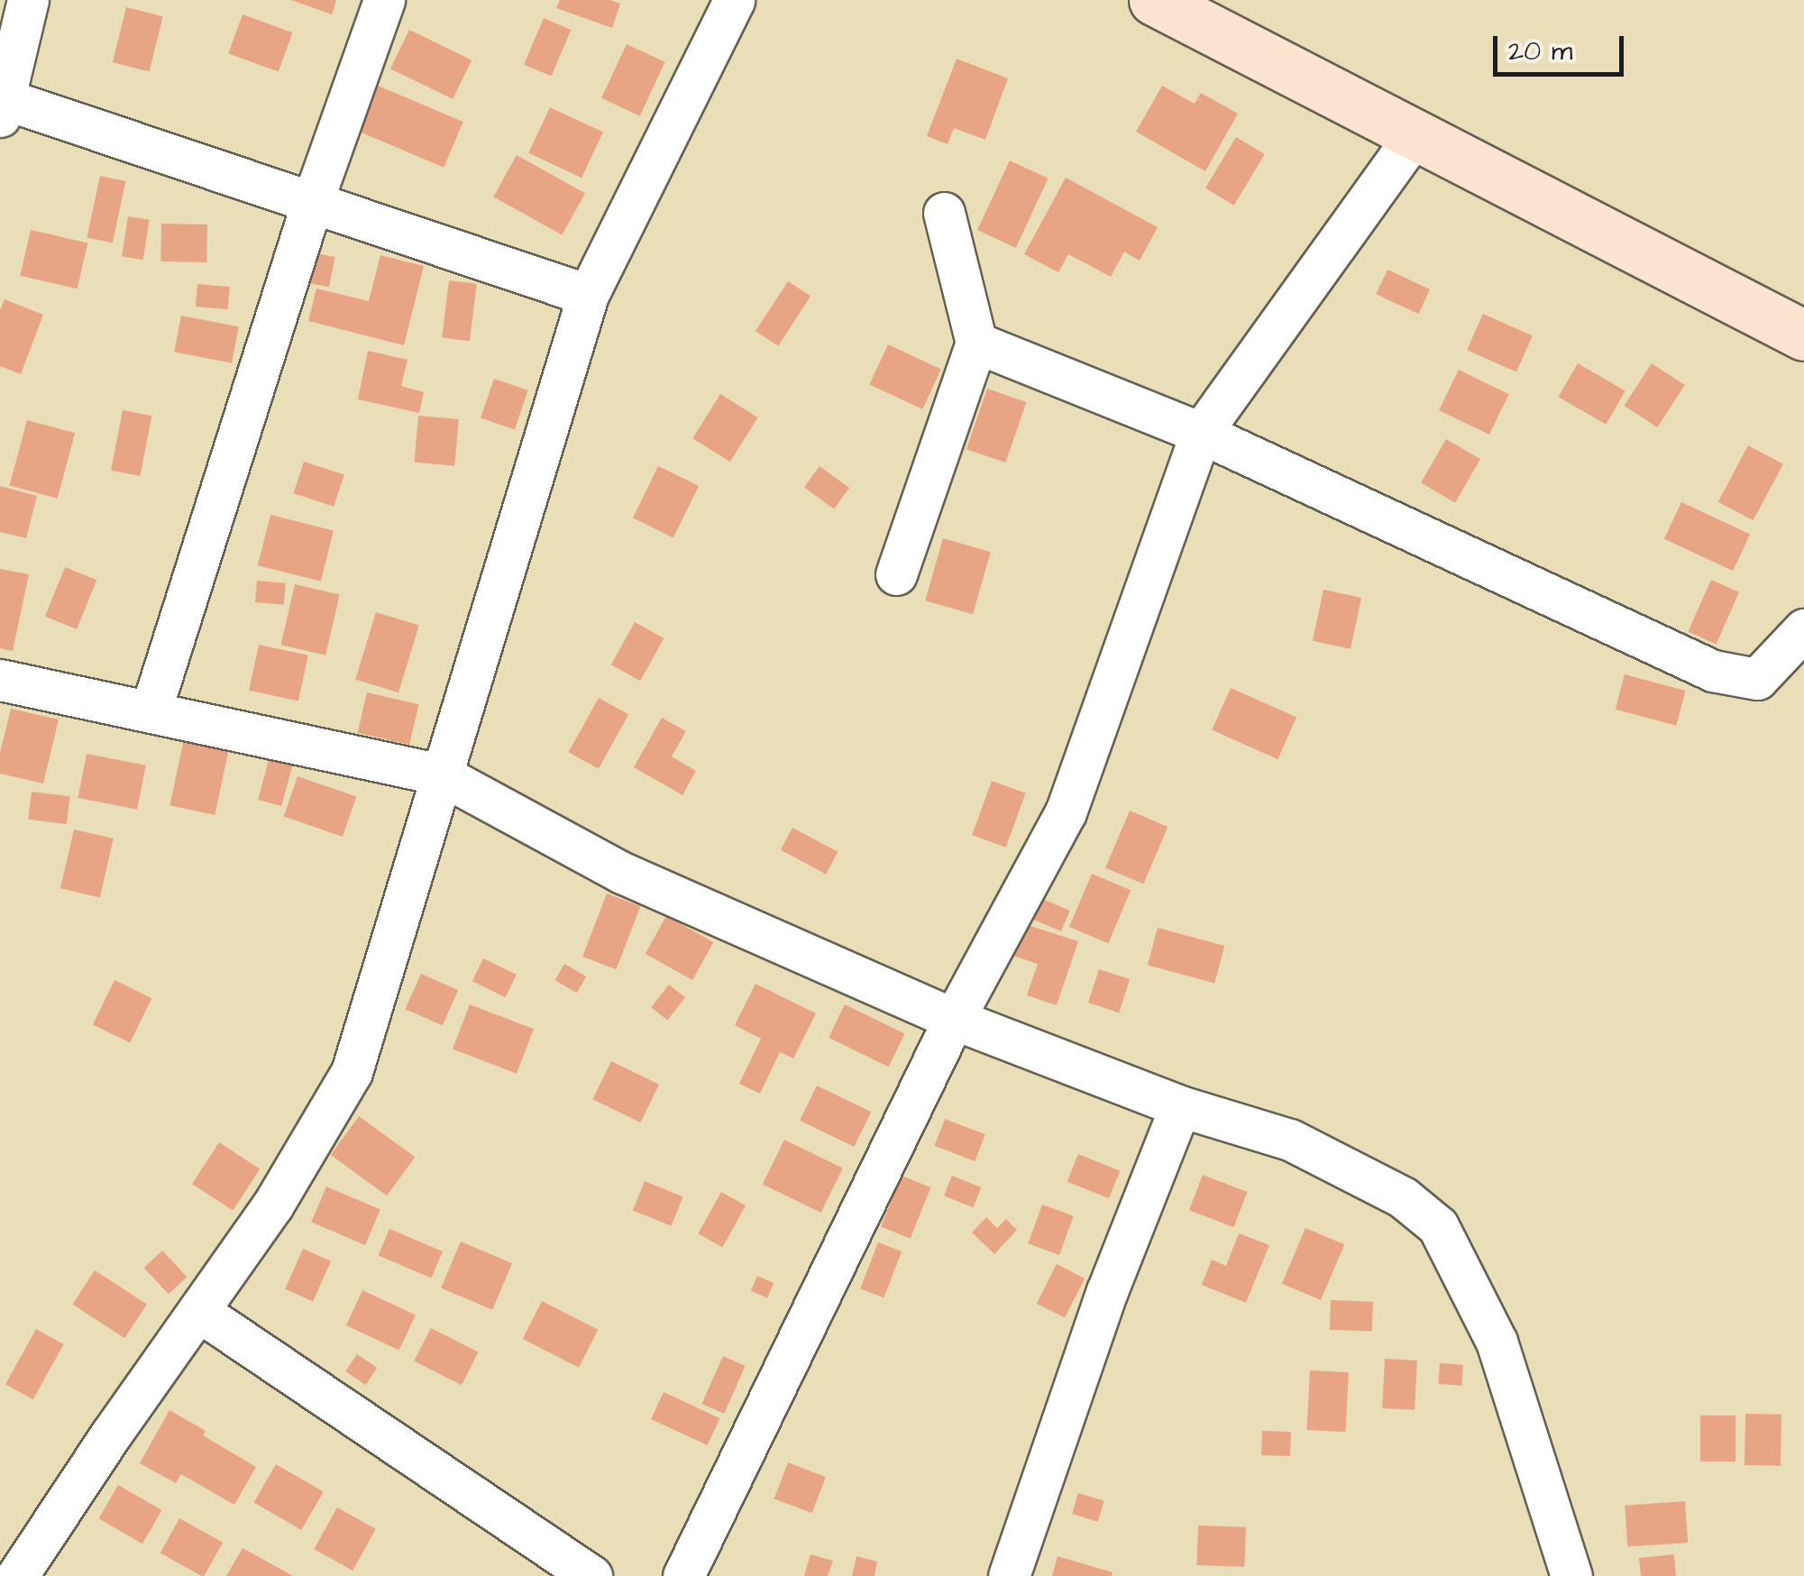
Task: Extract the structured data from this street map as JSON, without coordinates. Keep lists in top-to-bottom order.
{
  "scale_bar": "20 m"
}
